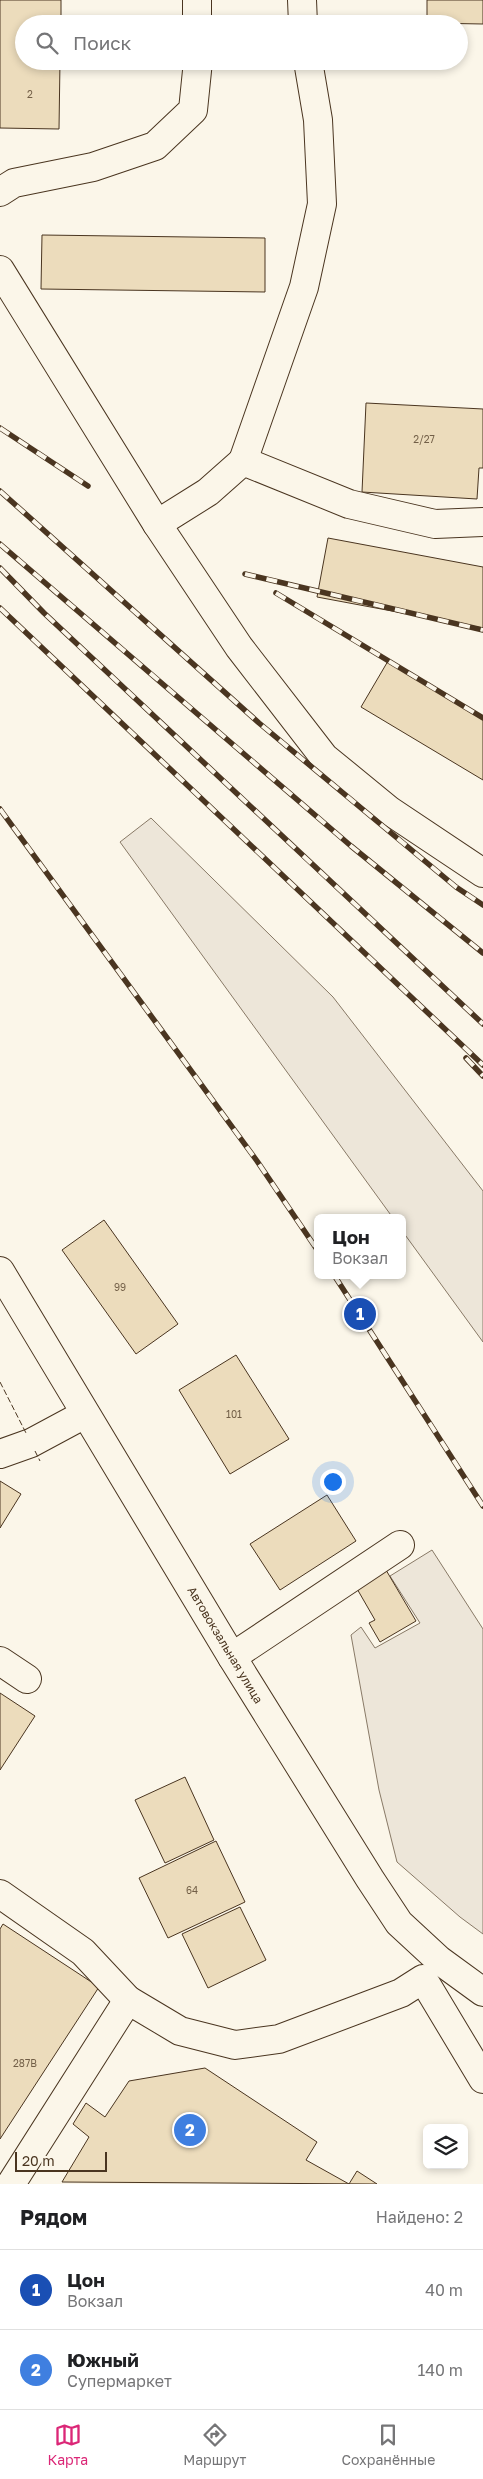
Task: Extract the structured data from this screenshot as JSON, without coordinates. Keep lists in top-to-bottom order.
{
  "streets": {
    "street": ["Автовокзальная улица"]
  },
  "house_numbers": [
    "2",
    "2/27",
    "99",
    "101",
    "64",
    "287В"
  ],
  "scale_bar": "20 m",
  "page": {
    "search": "Поиск",
    "popup": ["Цон", "Вокзал"],
    "pins": ["1", "2"],
    "scale": "20 m",
    "heading": ["Рядом", "Найдено: 2"],
    "list": [
      {
        "mark": "1",
        "name": "Цон",
        "note": "Вокзал",
        "value": "40 m"
      },
      {
        "mark": "2",
        "name": "Южный",
        "note": "Супермаркет",
        "value": "140 m"
      }
    ],
    "nav": ["Карта", "Маршрут", "Сохранённые"]
  }
}
